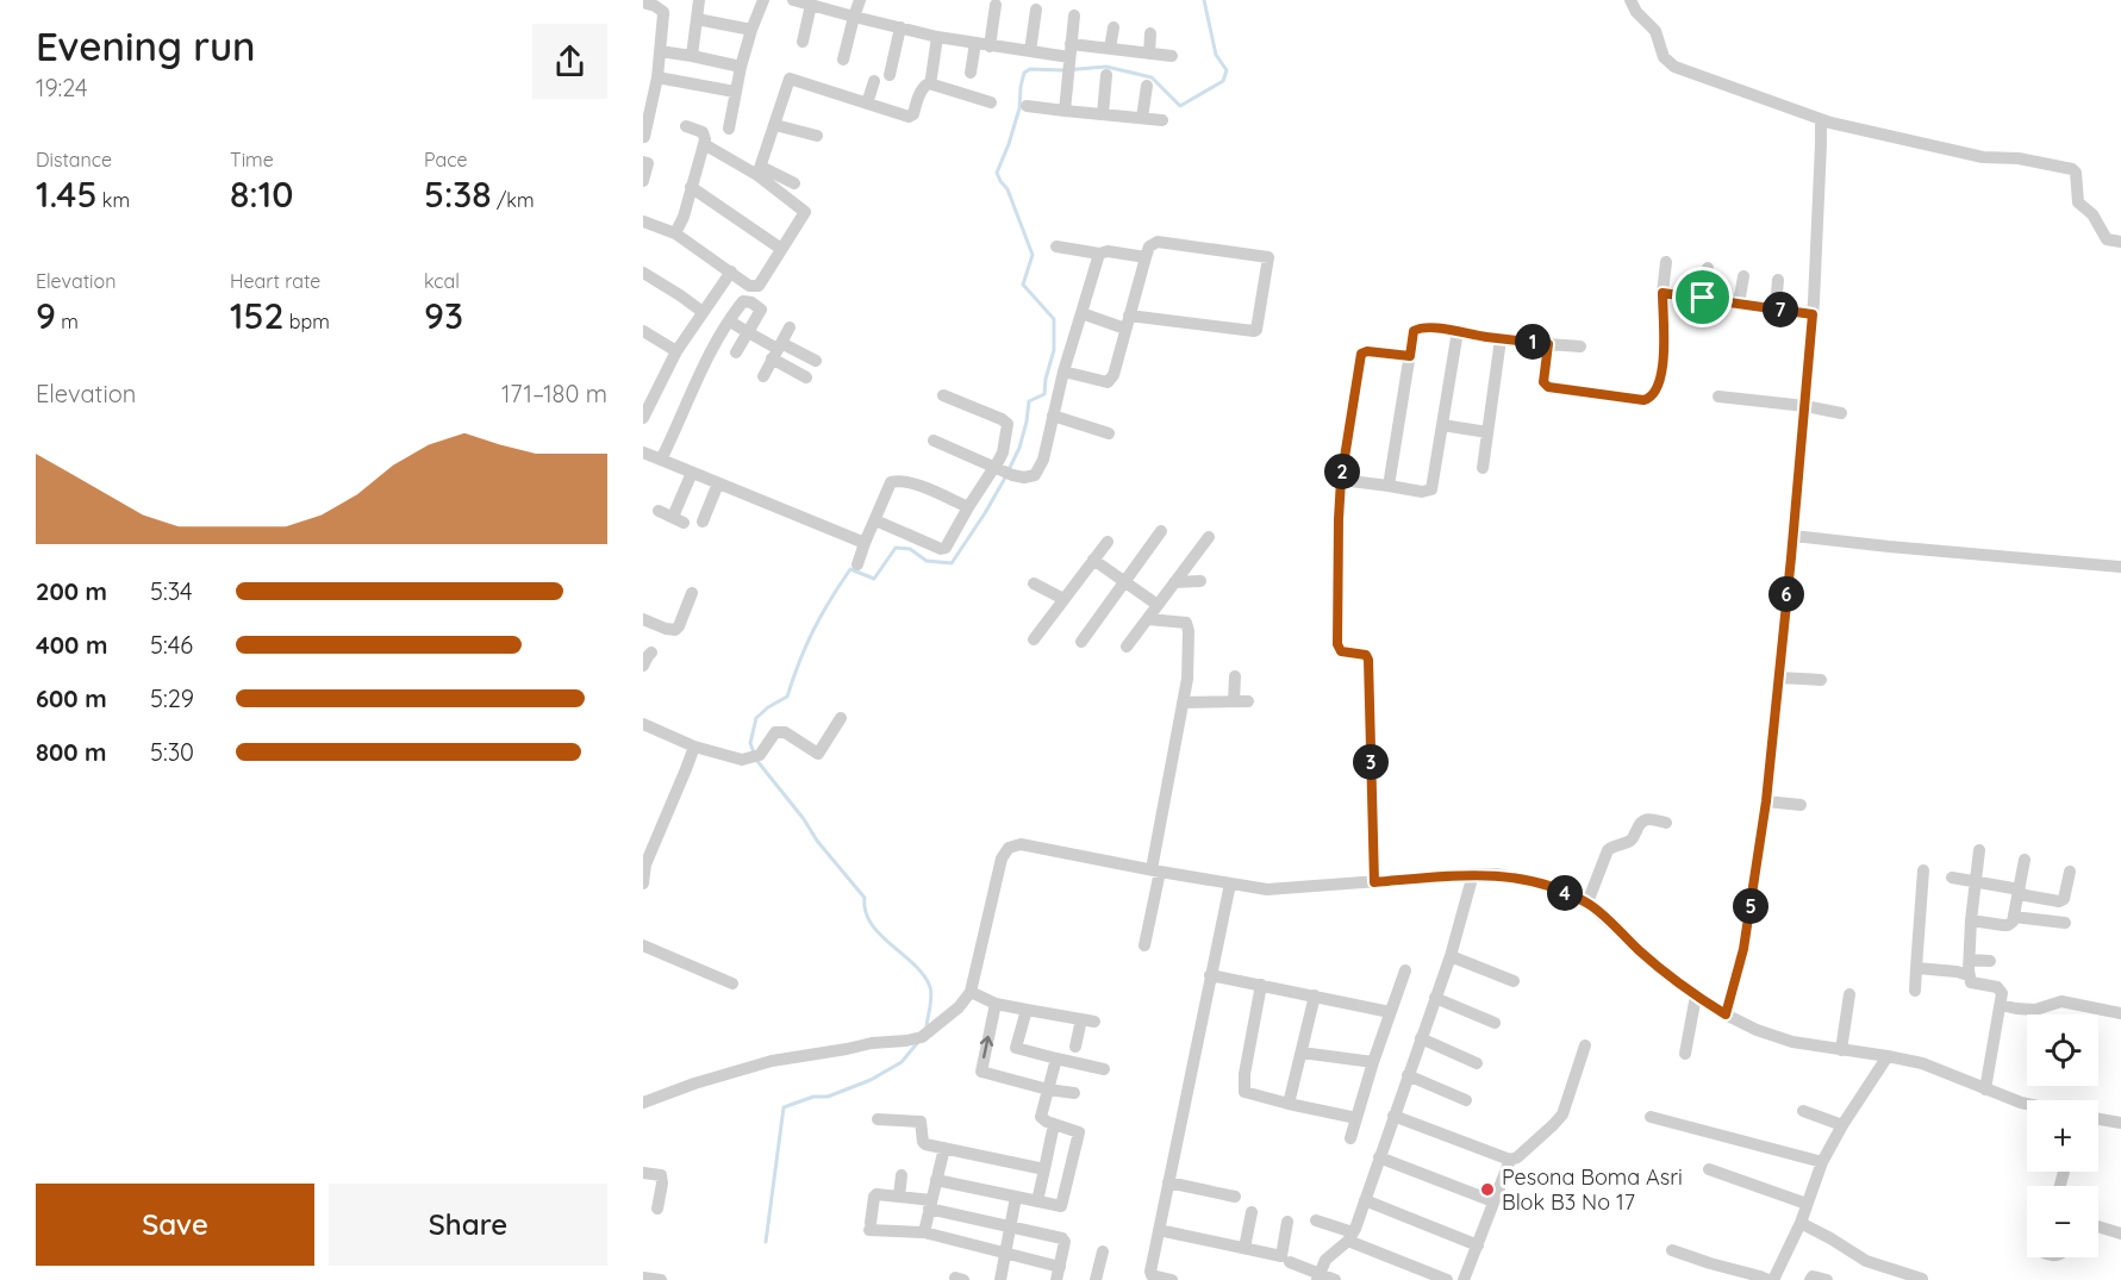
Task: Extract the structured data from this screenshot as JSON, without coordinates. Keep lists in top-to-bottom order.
{
  "places": ["Pesona Boma Asri Blok B3 No 17"],
  "page": {
    "heading": ["Evening run", "19:24"],
    "stats": [
      ["Distance", "1.45 km"],
      ["Time", "8:10"],
      ["Pace", "5:38 /km"],
      ["Elevation", "9 m"],
      ["Heart rate", "152 bpm"],
      ["kcal", "93"]
    ],
    "pins": [
      "7",
      "1",
      "2",
      "6",
      "3",
      "4",
      "5"
    ],
    "chart": ["Elevation", "171–180 m"],
    "list": [
      {
        "name": "200 m",
        "note": "5:34"
      },
      {
        "name": "400 m",
        "note": "5:46"
      },
      {
        "name": "600 m",
        "note": "5:29"
      },
      {
        "name": "800 m",
        "note": "5:30"
      }
    ],
    "map_buttons": ["+", "−"],
    "buttons": ["Save", "Share"]
  }
}
